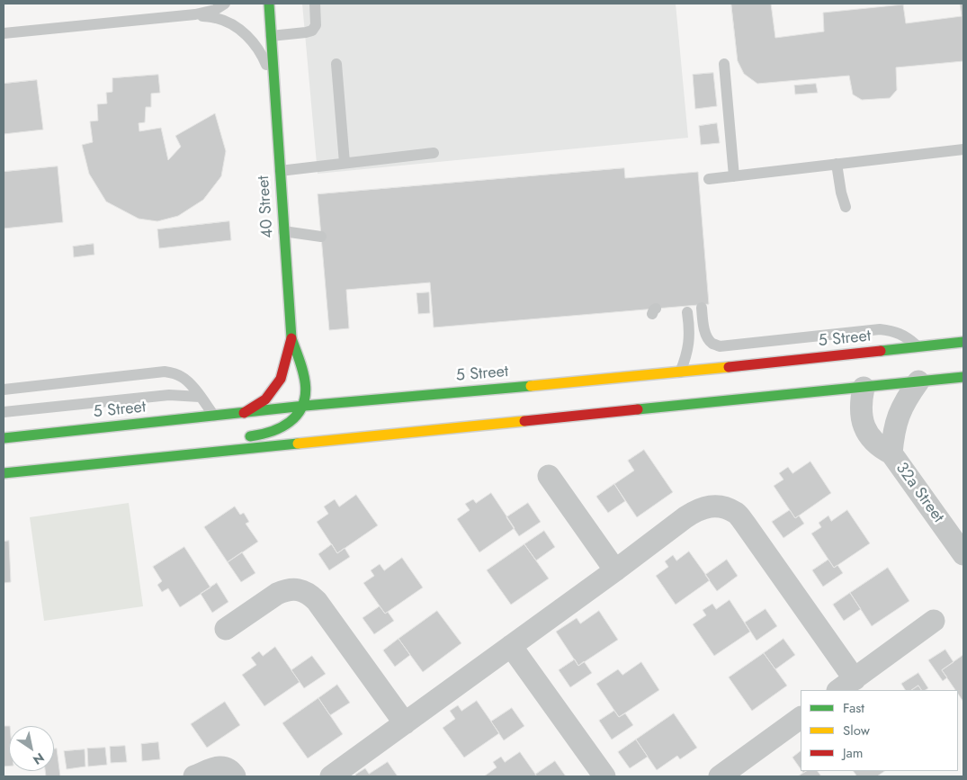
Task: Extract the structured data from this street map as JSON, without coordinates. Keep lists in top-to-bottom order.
{
  "streets": {
    "street": ["40 Street", "5 Street", "32a Street"]
  },
  "crossings": [
    ["40 Street", "5 Street"]
  ],
  "legend": ["Fast", "Slow", "Jam"],
  "north": "bottom right"
}
